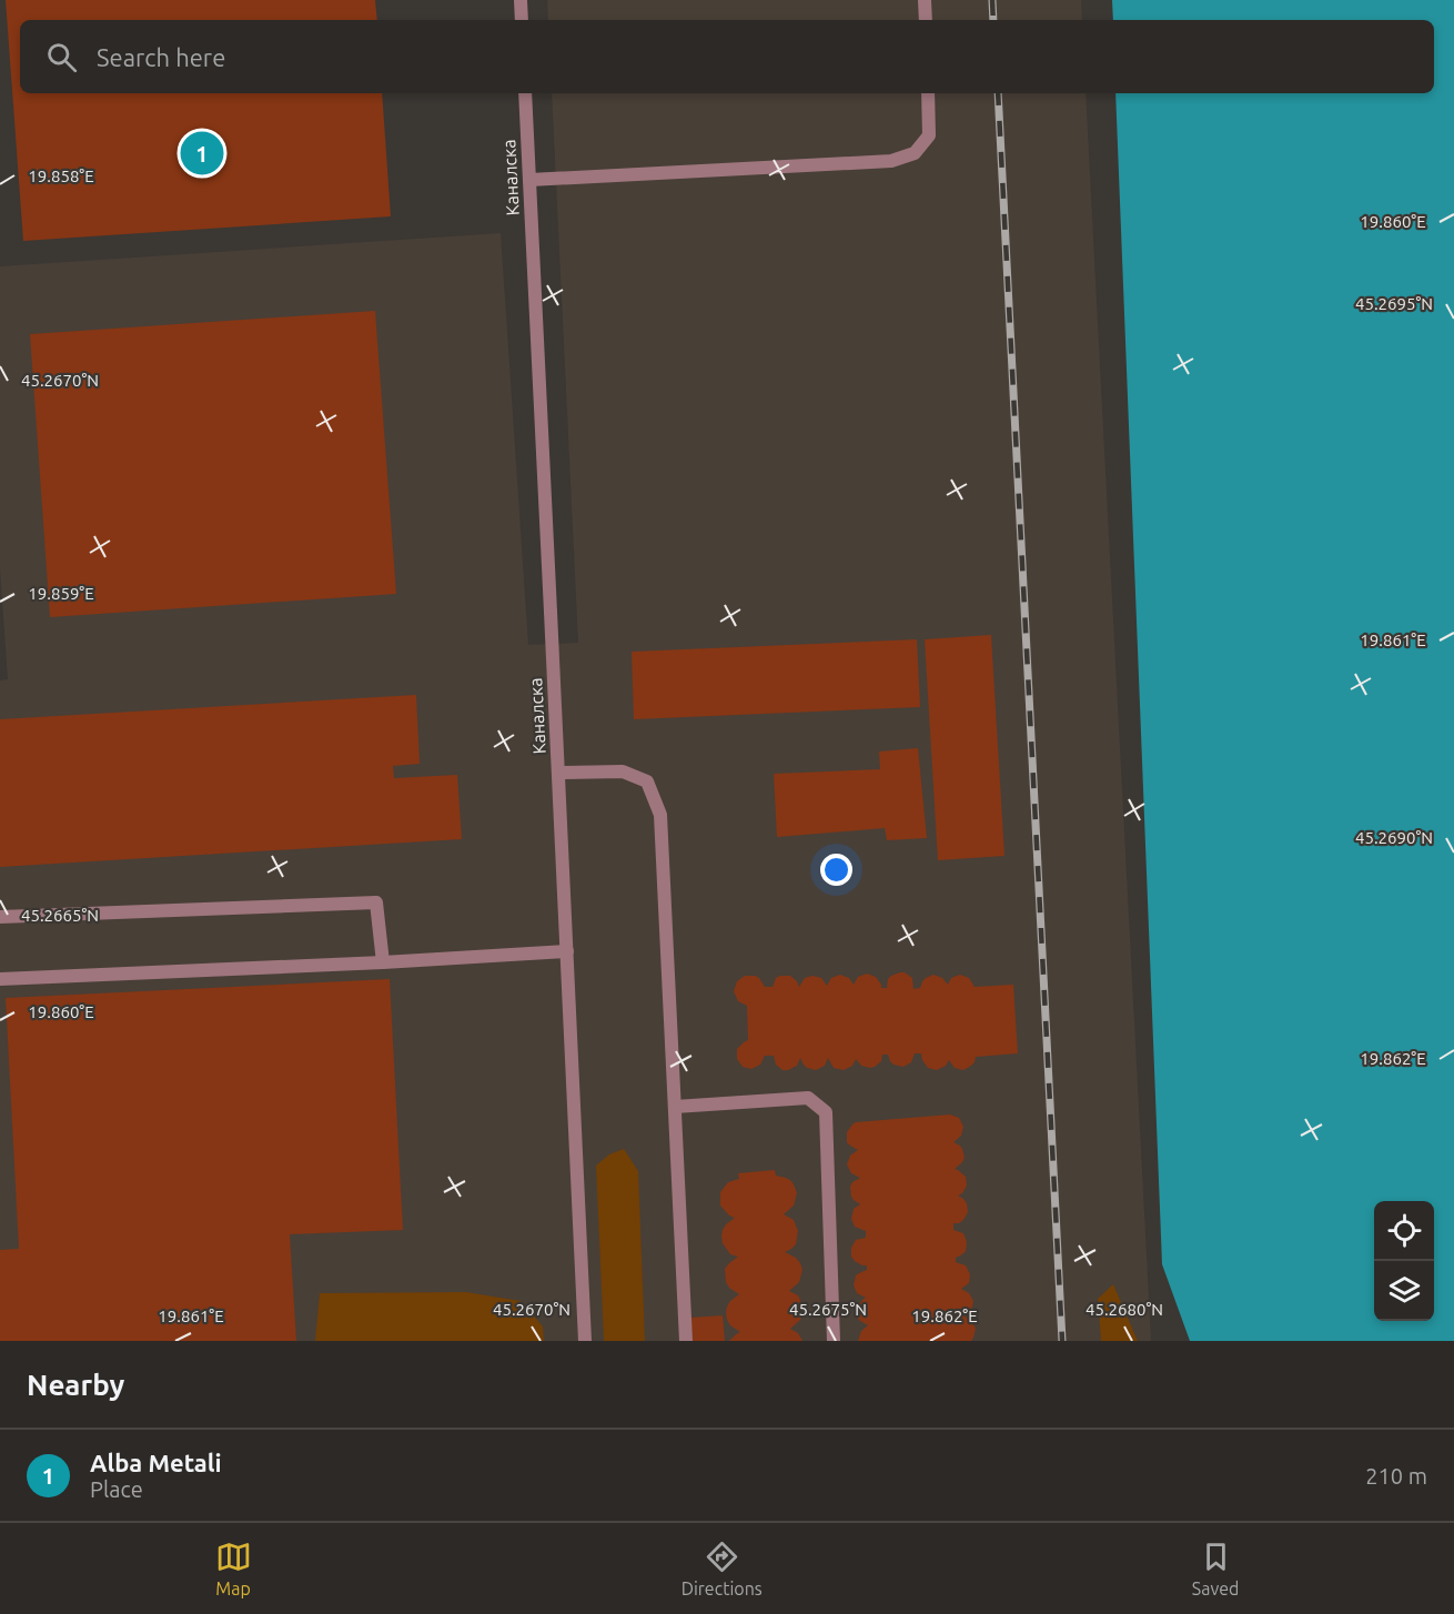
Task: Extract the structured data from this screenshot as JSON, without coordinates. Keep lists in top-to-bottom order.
{
  "streets": {
    "street": ["Каналска"]
  },
  "page": {
    "search": "Search here",
    "pins": "1",
    "heading": "Nearby",
    "list": [
      {
        "mark": "1",
        "name": "Alba Metali",
        "note": "Place",
        "value": "210 m"
      }
    ],
    "nav": ["Map", "Directions", "Saved"]
  },
  "coordinates": [
    "19.858°E",
    "19.860°E",
    "45.2695°N",
    "45.2670°N",
    "19.859°E",
    "19.861°E",
    "45.2690°N",
    "45.2665°N",
    "19.862°E",
    "45.2675°N",
    "45.2680°N"
  ]
}
